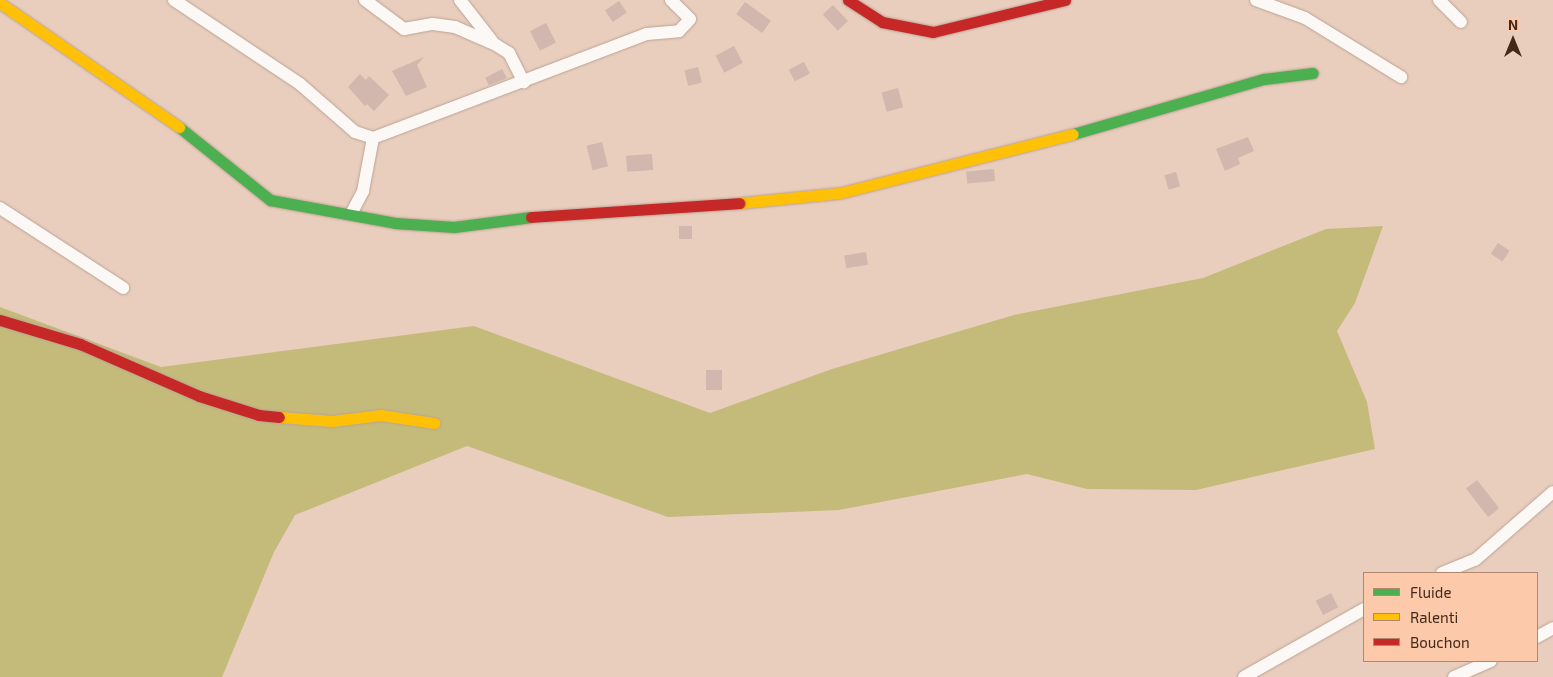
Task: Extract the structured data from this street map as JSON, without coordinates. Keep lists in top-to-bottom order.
{
  "legend": ["Fluide", "Ralenti", "Bouchon"],
  "north": "top"
}
